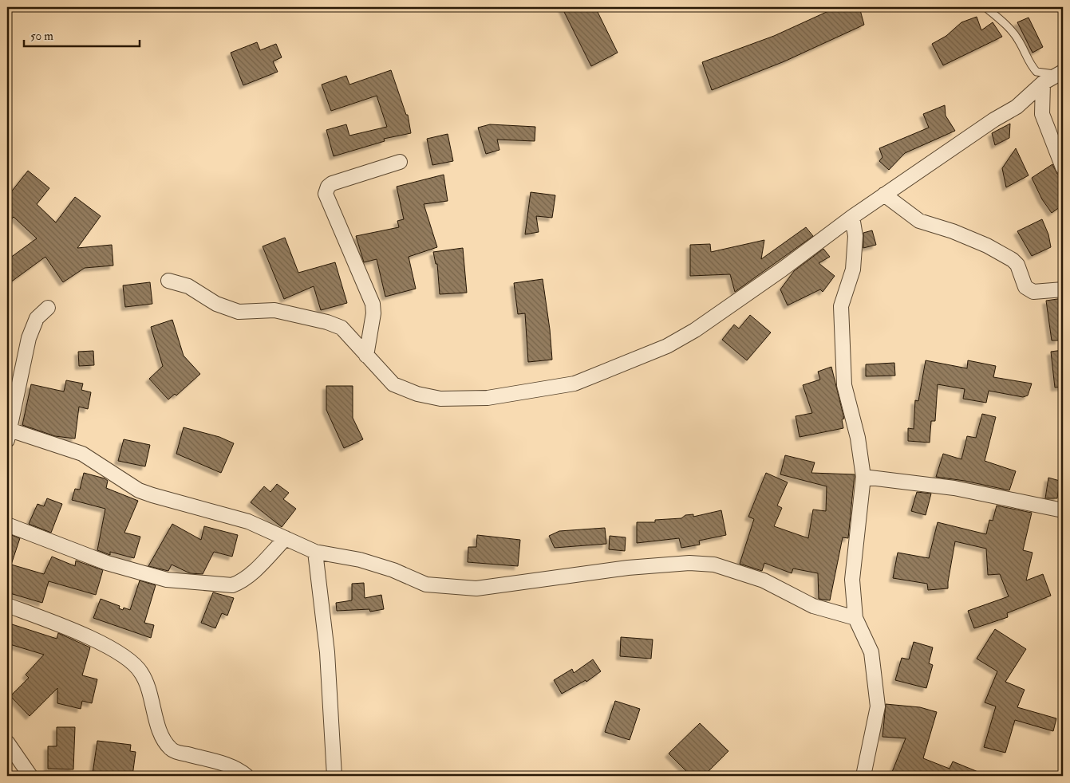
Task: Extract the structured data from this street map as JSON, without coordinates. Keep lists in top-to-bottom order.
{
  "scale_bar": "50 m"
}
